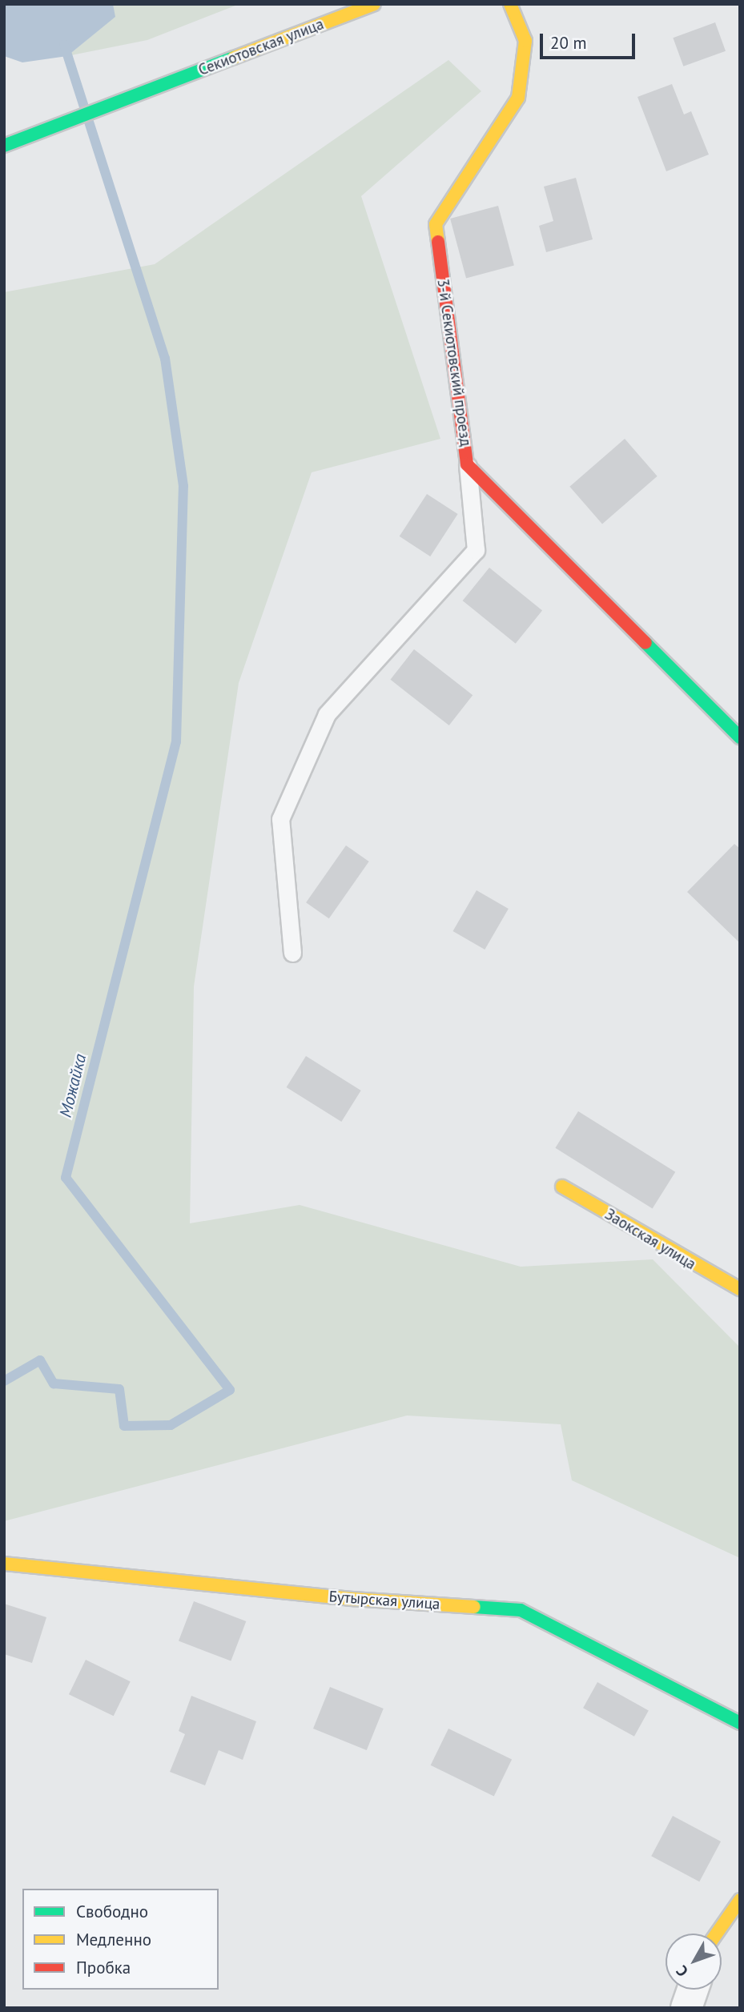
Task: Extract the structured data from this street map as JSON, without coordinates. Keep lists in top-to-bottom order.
{
  "streets": {
    "street": [
      "Секиотовская улица",
      "3-й Секиотовский проезд",
      "Заокская улица",
      "Бутырская улица"
    ]
  },
  "water": ["Можайка"],
  "legend": ["Свободно", "Медленно", "Пробка"],
  "scale_bar": "20 m",
  "north": "bottom left"
}
